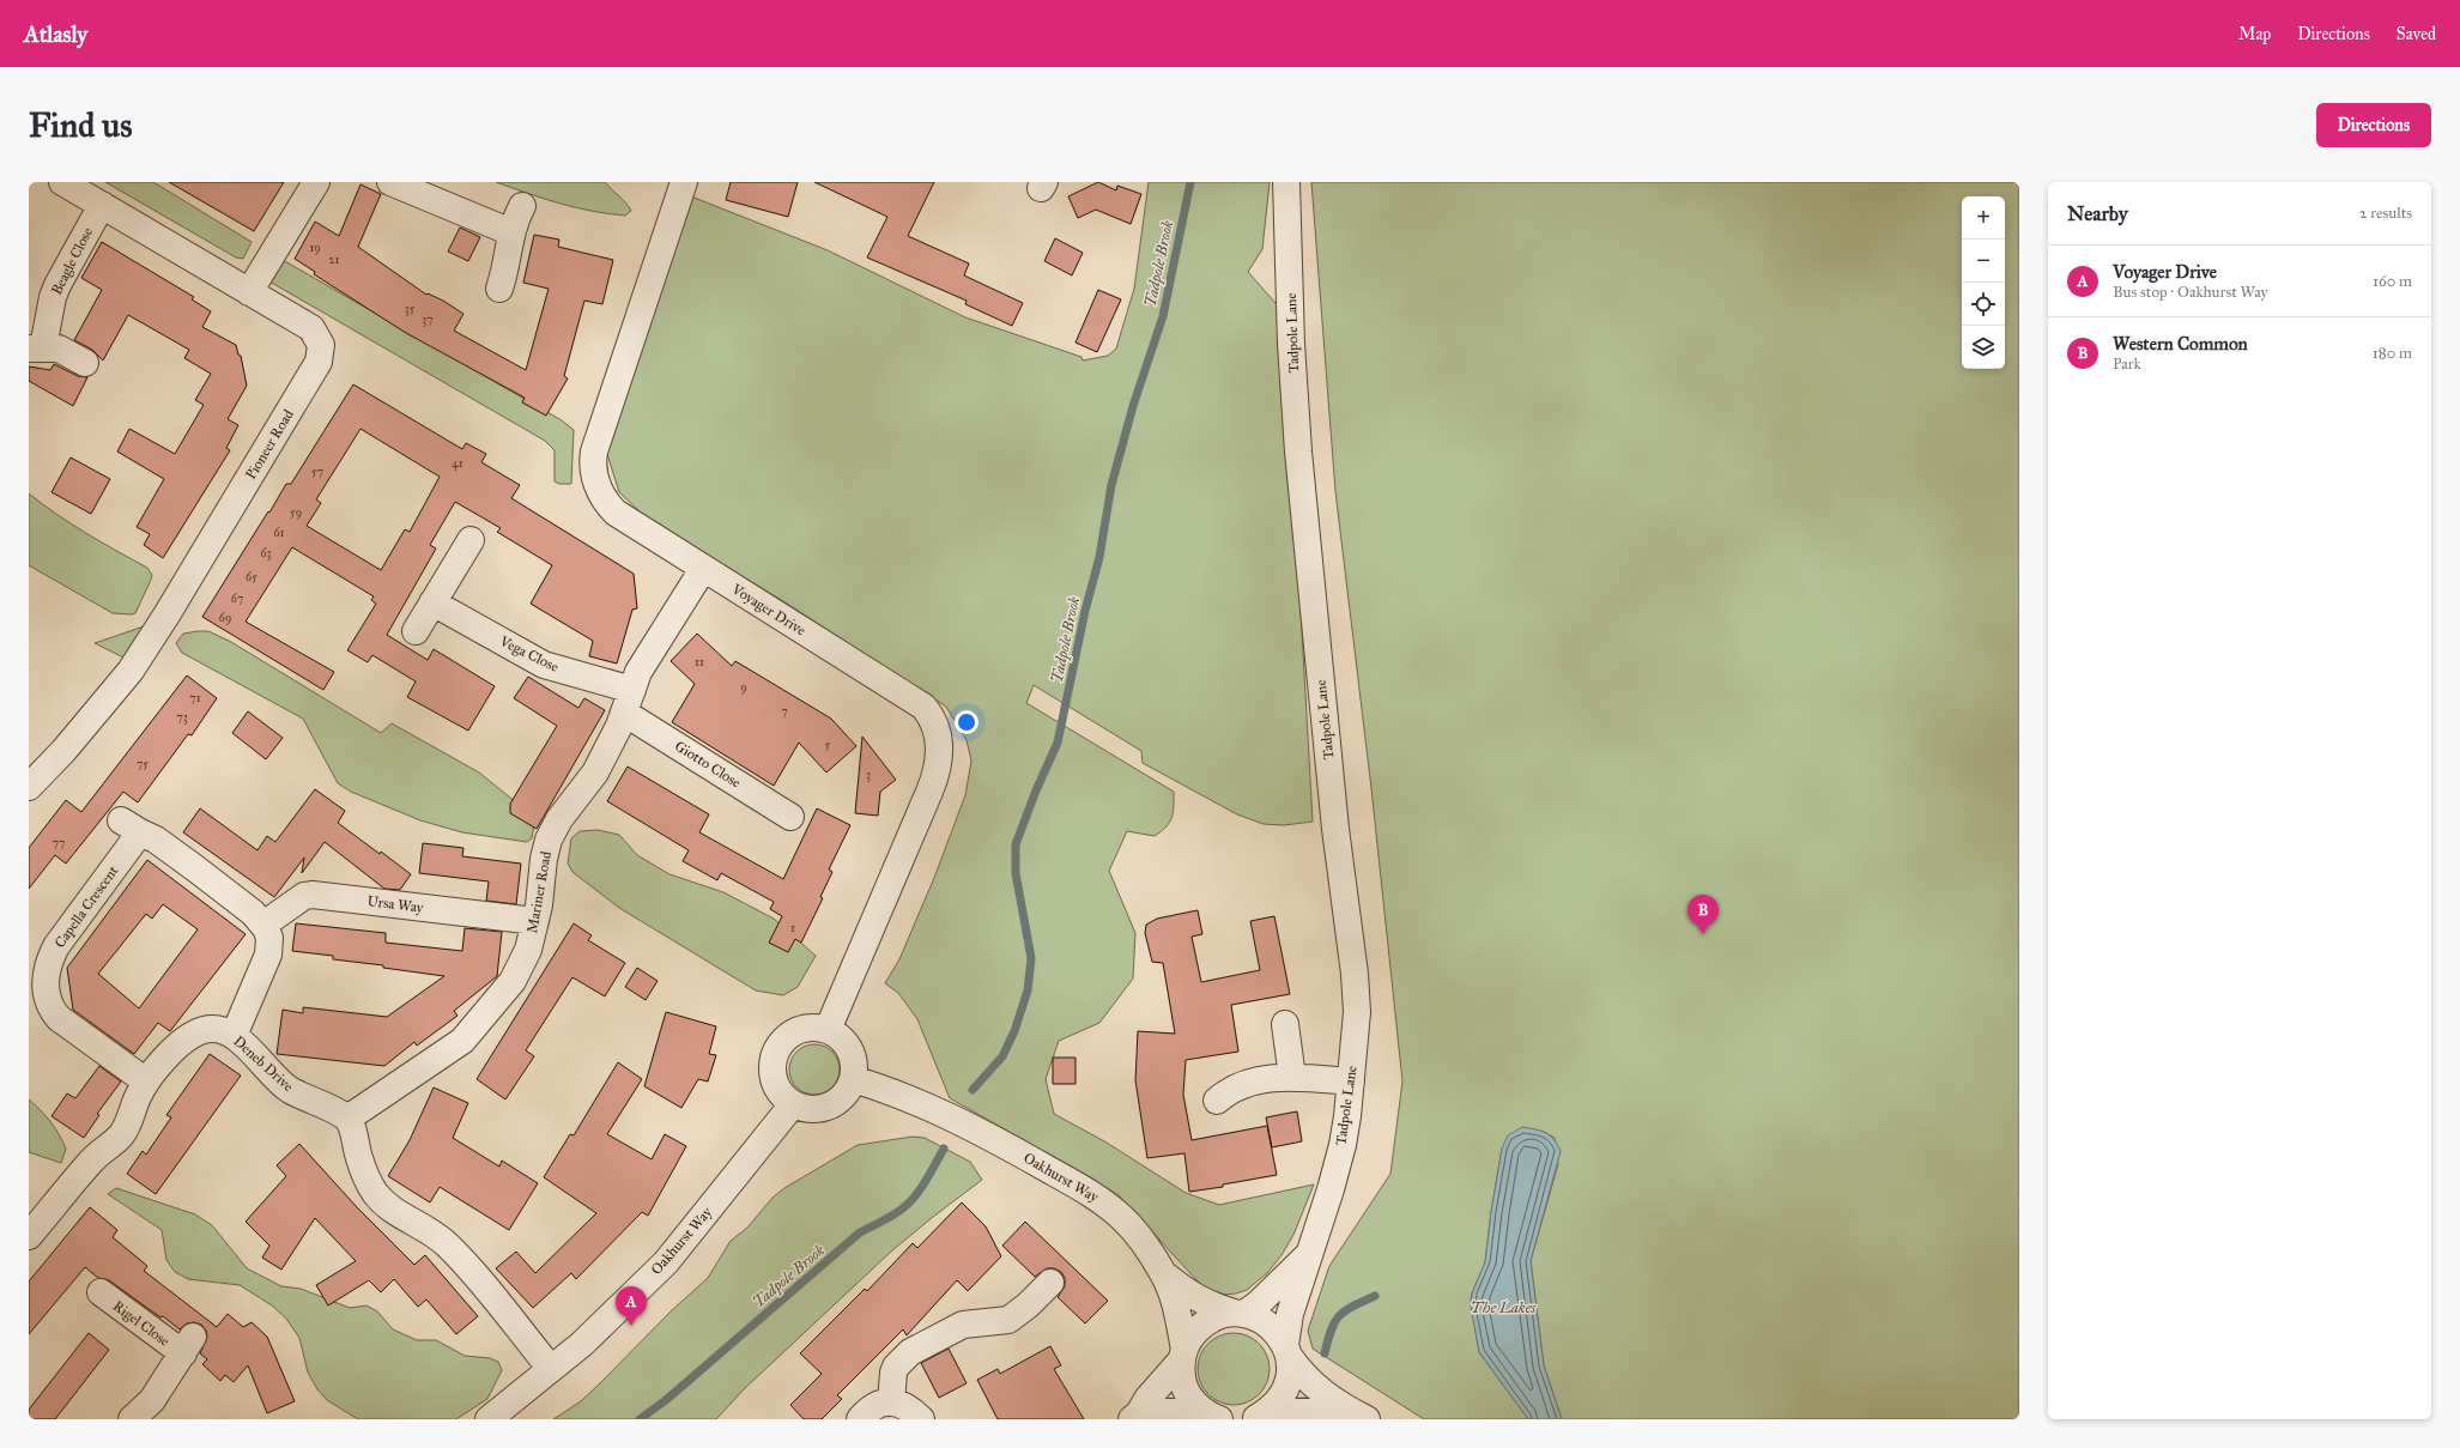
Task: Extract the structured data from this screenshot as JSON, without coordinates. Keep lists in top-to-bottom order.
{
  "streets": {
    "street": [
      "Beagle Close",
      "Tadpole Lane",
      "Pioneer Road",
      "Voyager Drive",
      "Vega Close",
      "Giotto Close",
      "Mariner Road",
      "Ursa Way",
      "Capella Crescent",
      "Deneb Drive",
      "Oakhurst Way",
      "Rigel Close"
    ]
  },
  "crossings": [
    ["Beagle Close", "Pioneer Road"],
    ["Tadpole Lane", "Oakhurst Way"],
    ["Voyager Drive", "Mariner Road"],
    ["Voyager Drive", "Oakhurst Way"],
    ["Vega Close", "Giotto Close"],
    ["Vega Close", "Mariner Road"],
    ["Giotto Close", "Mariner Road"],
    ["Mariner Road", "Ursa Way"],
    ["Mariner Road", "Deneb Drive"],
    ["Ursa Way", "Capella Crescent"],
    ["Capella Crescent", "Deneb Drive"]
  ],
  "water": ["Tadpole Brook", "The Lakes"],
  "house_numbers": [
    "19",
    "21",
    "35",
    "37",
    "41",
    "57",
    "59",
    "61",
    "63",
    "65",
    "67",
    "69",
    "11",
    "9",
    "71",
    "7",
    "73",
    "5",
    "75",
    "3",
    "77",
    "1"
  ],
  "page": {
    "header": "Atlasly",
    "nav": ["Map", "Directions", "Saved"],
    "buttons": "Directions",
    "title": "Find us",
    "heading": ["Nearby", "2 results"],
    "map_buttons": ["+", "−"],
    "list": [
      {
        "mark": "A",
        "name": "Voyager Drive",
        "note": "Bus stop · Oakhurst Way",
        "value": "160 m"
      },
      {
        "mark": "B",
        "name": "Western Common",
        "note": "Park",
        "value": "180 m"
      }
    ],
    "pins": ["B", "A"]
  }
}
